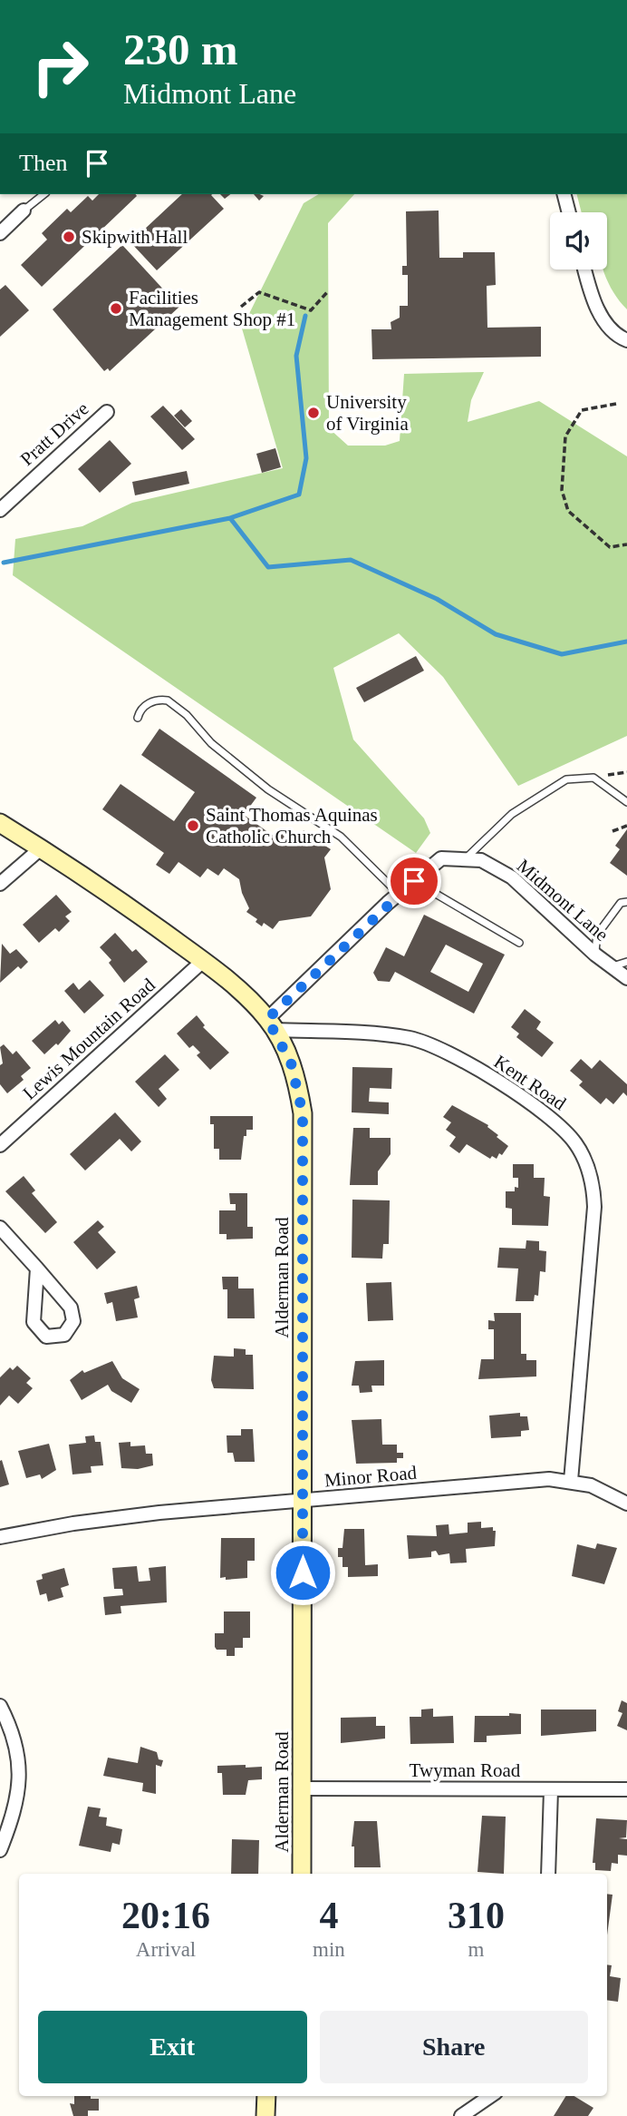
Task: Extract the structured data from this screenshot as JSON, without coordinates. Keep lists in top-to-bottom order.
{
  "streets": {
    "main road": ["Alderman Road"],
    "street": [
      "Pratt Drive",
      "Midmont Lane",
      "Lewis Mountain Road",
      "Kent Road",
      "Minor Road",
      "Twyman Road"
    ]
  },
  "crossings": [
    ["Midmont Lane", "Kent Road"],
    ["Midmont Lane", "Alderman Road"],
    ["Lewis Mountain Road", "Alderman Road"],
    ["Kent Road", "Alderman Road"],
    ["Kent Road", "Minor Road"],
    ["Alderman Road", "Minor Road"],
    ["Alderman Road", "Twyman Road"]
  ],
  "places": [
    "Skipwith Hall",
    "Facilities Management Shop #1",
    "University of Virginia",
    "Saint Thomas Aquinas Catholic Church"
  ],
  "page": {
    "turn": ["230 m", "Midmont Lane"],
    "then": "Then",
    "eta": [
      "20:16",
      "Arrival",
      "4",
      "min",
      "310",
      "m"
    ],
    "buttons": ["Exit", "Share"]
  }
}
